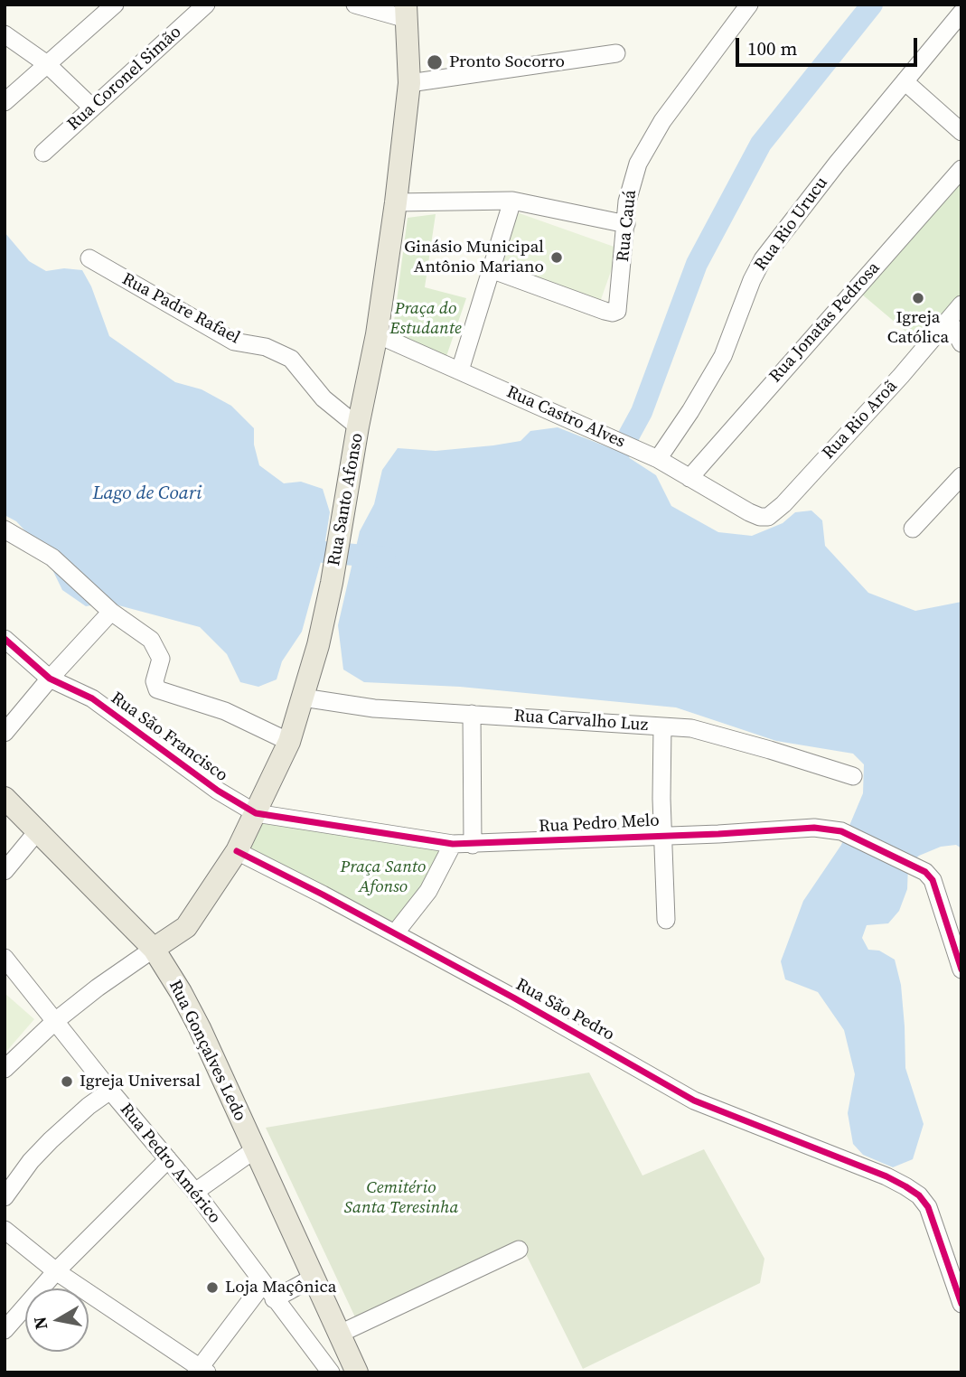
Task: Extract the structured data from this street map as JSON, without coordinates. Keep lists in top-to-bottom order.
{
  "streets": {
    "main road": ["Rua Santo Afonso", "Rua Gonçalves Ledo"],
    "street": [
      "Rua Coronel Simão",
      "Rua Rio Urucu",
      "Rua Cauá",
      "Rua Padre Rafael",
      "Rua Jonatas Pedrosa",
      "Rua Castro Alves",
      "Rua Rio Aroã",
      "Rua Carvalho Luz",
      "Rua São Francisco",
      "Rua Pedro Melo",
      "Rua São Pedro",
      "Rua Pedro Américo"
    ]
  },
  "crossings": [
    ["Rua Rio Urucu", "Rua Castro Alves"],
    ["Rua Padre Rafael", "Rua Santo Afonso"],
    ["Rua Jonatas Pedrosa", "Rua Castro Alves"],
    ["Rua Castro Alves", "Rua Rio Aroã"],
    ["Rua Castro Alves", "Rua Santo Afonso"],
    ["Rua Santo Afonso", "Rua Carvalho Luz"],
    ["Rua Santo Afonso", "Rua São Francisco"],
    ["Rua Santo Afonso", "Rua Pedro Melo"],
    ["Rua Santo Afonso", "Rua São Pedro"],
    ["Rua Santo Afonso", "Rua Gonçalves Ledo"],
    ["Rua São Francisco", "Rua Pedro Melo"]
  ],
  "water": ["Lago de Coari"],
  "parks": ["Praça do Estudante", "Praça Santo Afonso", "Cemitério Santa Teresinha"],
  "places": [
    "Pronto Socorro",
    "Ginásio Municipal Antônio Mariano",
    "Igreja Católica",
    "Igreja Universal",
    "Loja Maçônica"
  ],
  "scale_bar": "100 m",
  "north": "left"
}
